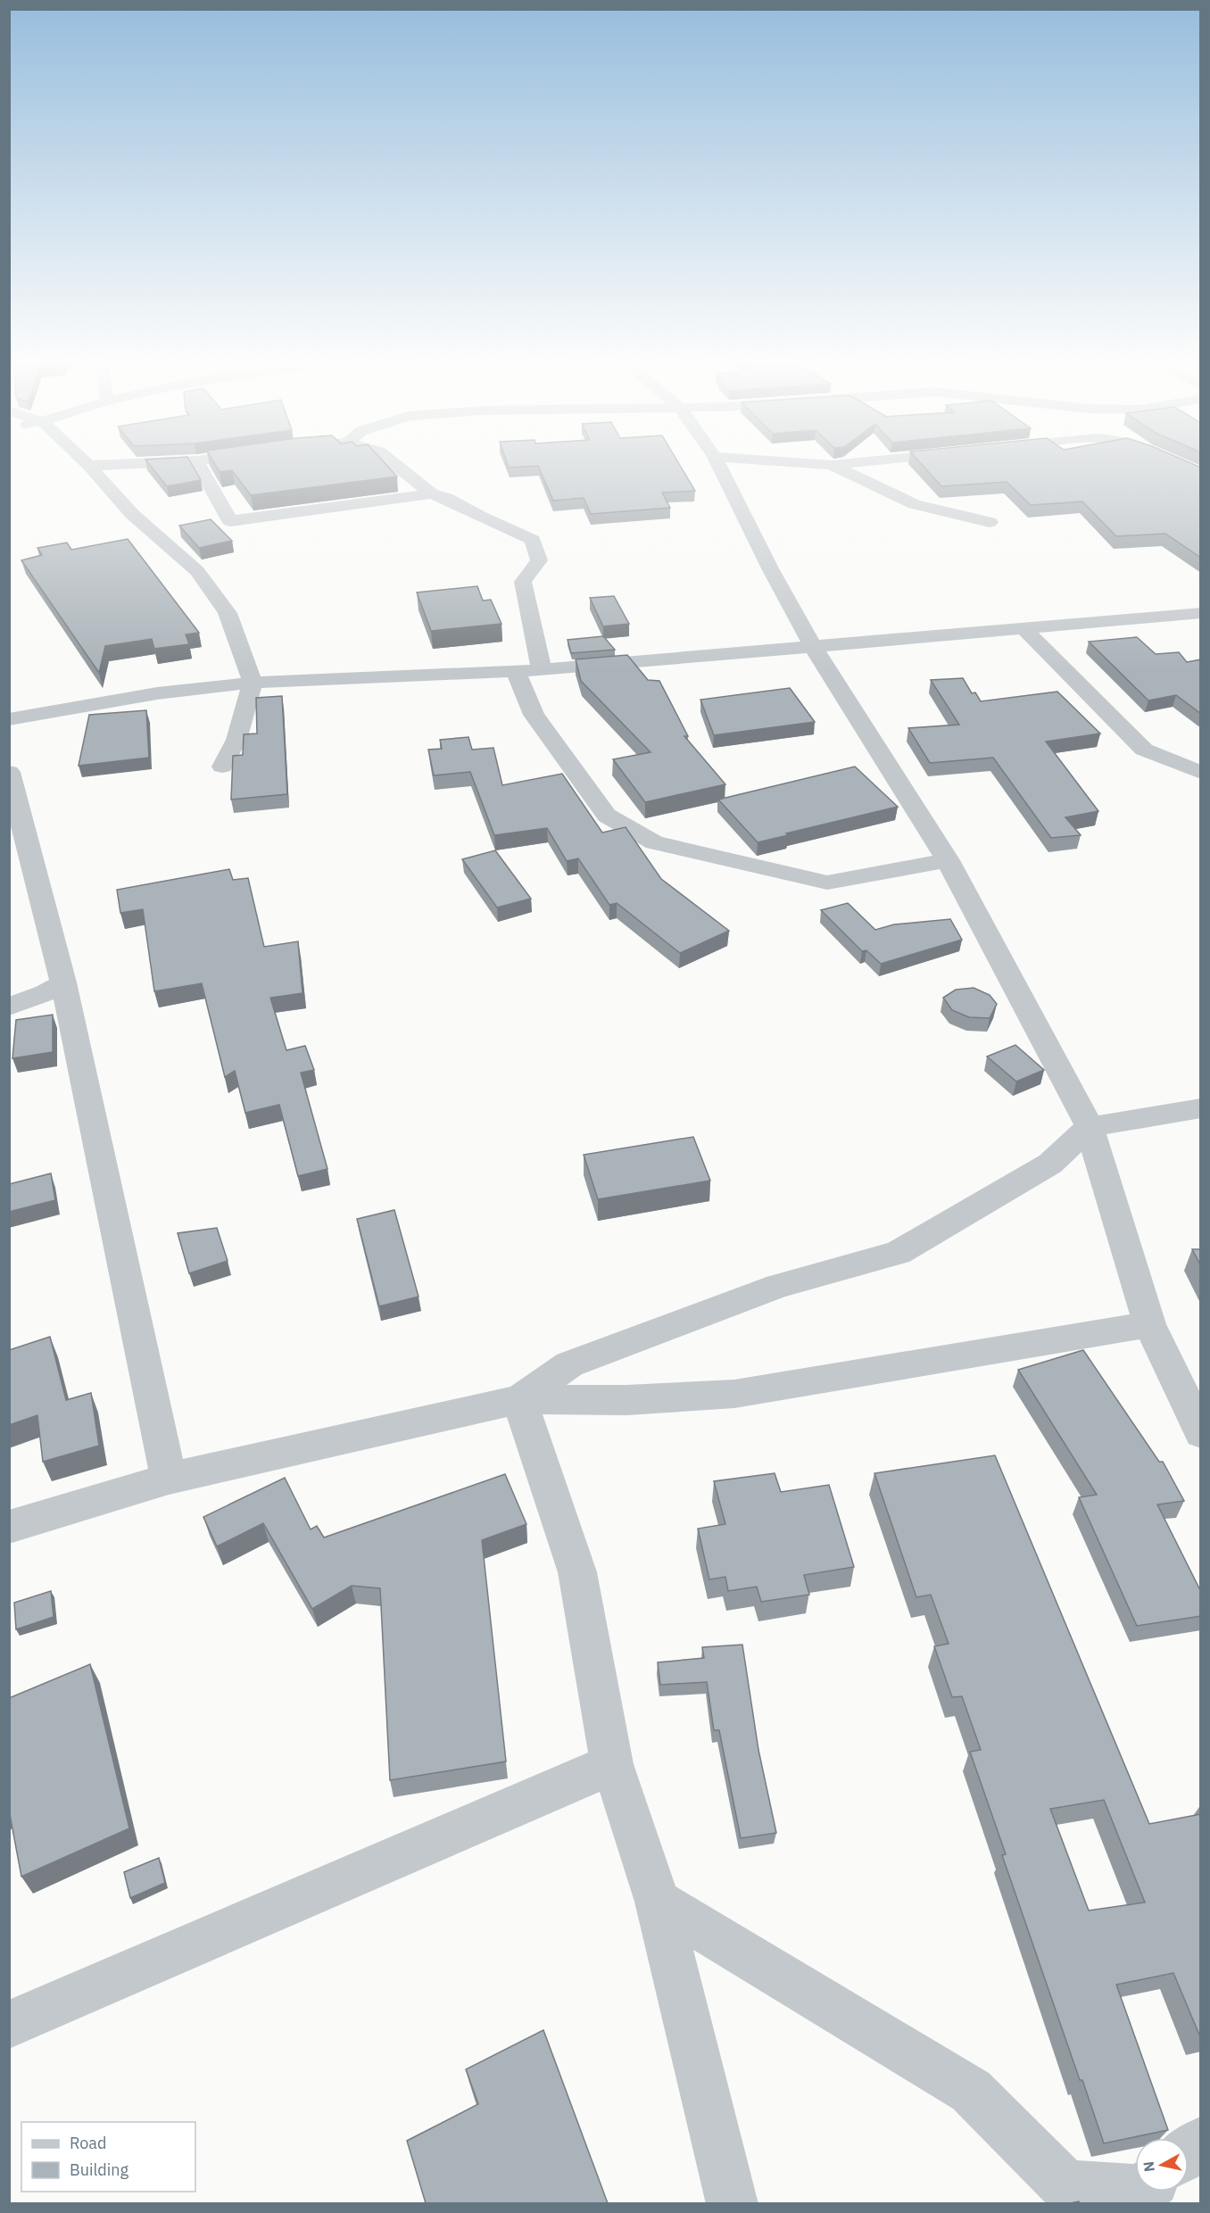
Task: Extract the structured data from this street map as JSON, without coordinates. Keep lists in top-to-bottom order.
{
  "legend": ["Road", "Building"],
  "north": "left"
}
